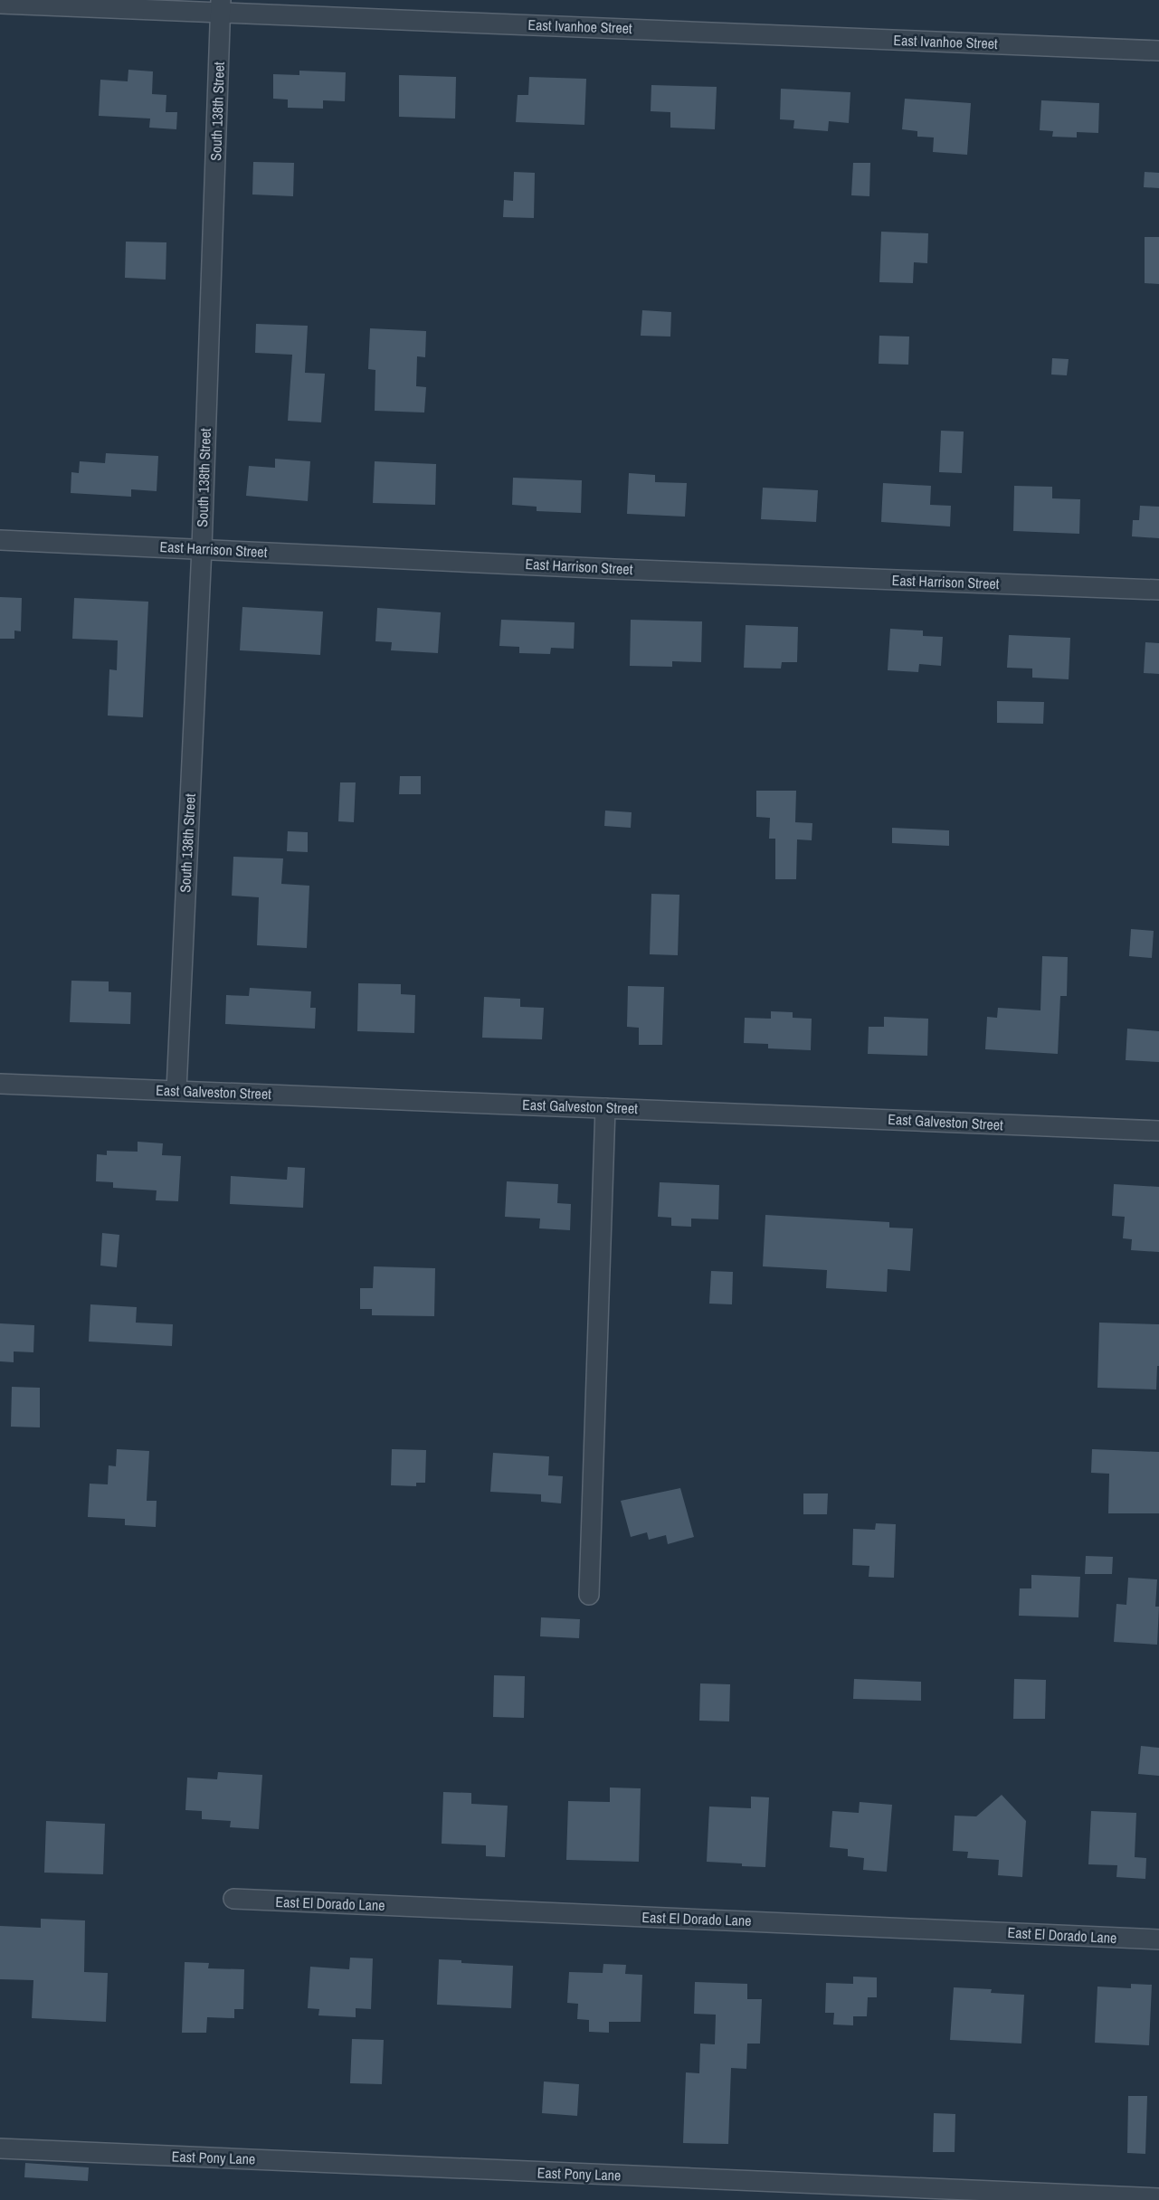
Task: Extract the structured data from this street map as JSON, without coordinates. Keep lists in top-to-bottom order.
{
  "streets": {
    "street": [
      "East Ivanhoe Street",
      "South 138th Street",
      "East Harrison Street",
      "East Galveston Street",
      "East El Dorado Lane",
      "East Pony Lane"
    ]
  },
  "crossings": [
    ["East Ivanhoe Street", "South 138th Street"],
    ["South 138th Street", "East Harrison Street"],
    ["South 138th Street", "East Galveston Street"]
  ]
}
